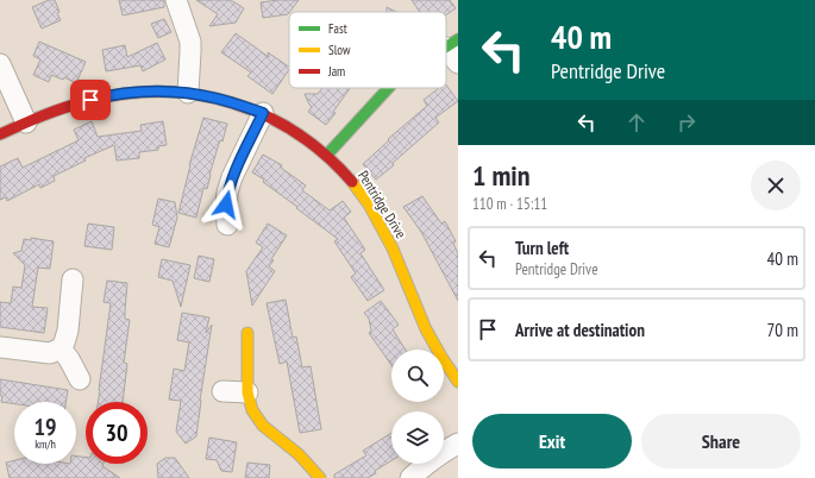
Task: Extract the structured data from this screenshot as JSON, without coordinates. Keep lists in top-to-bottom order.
{
  "streets": {
    "street": ["Pentridge Drive"]
  },
  "legend": ["Fast", "Slow", "Jam"],
  "page": {
    "turn": ["40 m", "Pentridge Drive"],
    "heading": ["1 min", "110 m · 15:11"],
    "list": [
      {
        "name": "Turn left",
        "note": "Pentridge Drive",
        "value": "40 m"
      },
      {
        "name": "Arrive at destination",
        "value": "70 m"
      }
    ],
    "speed": "19 km/h",
    "limit": "30",
    "buttons": ["Exit", "Share"]
  }
}
